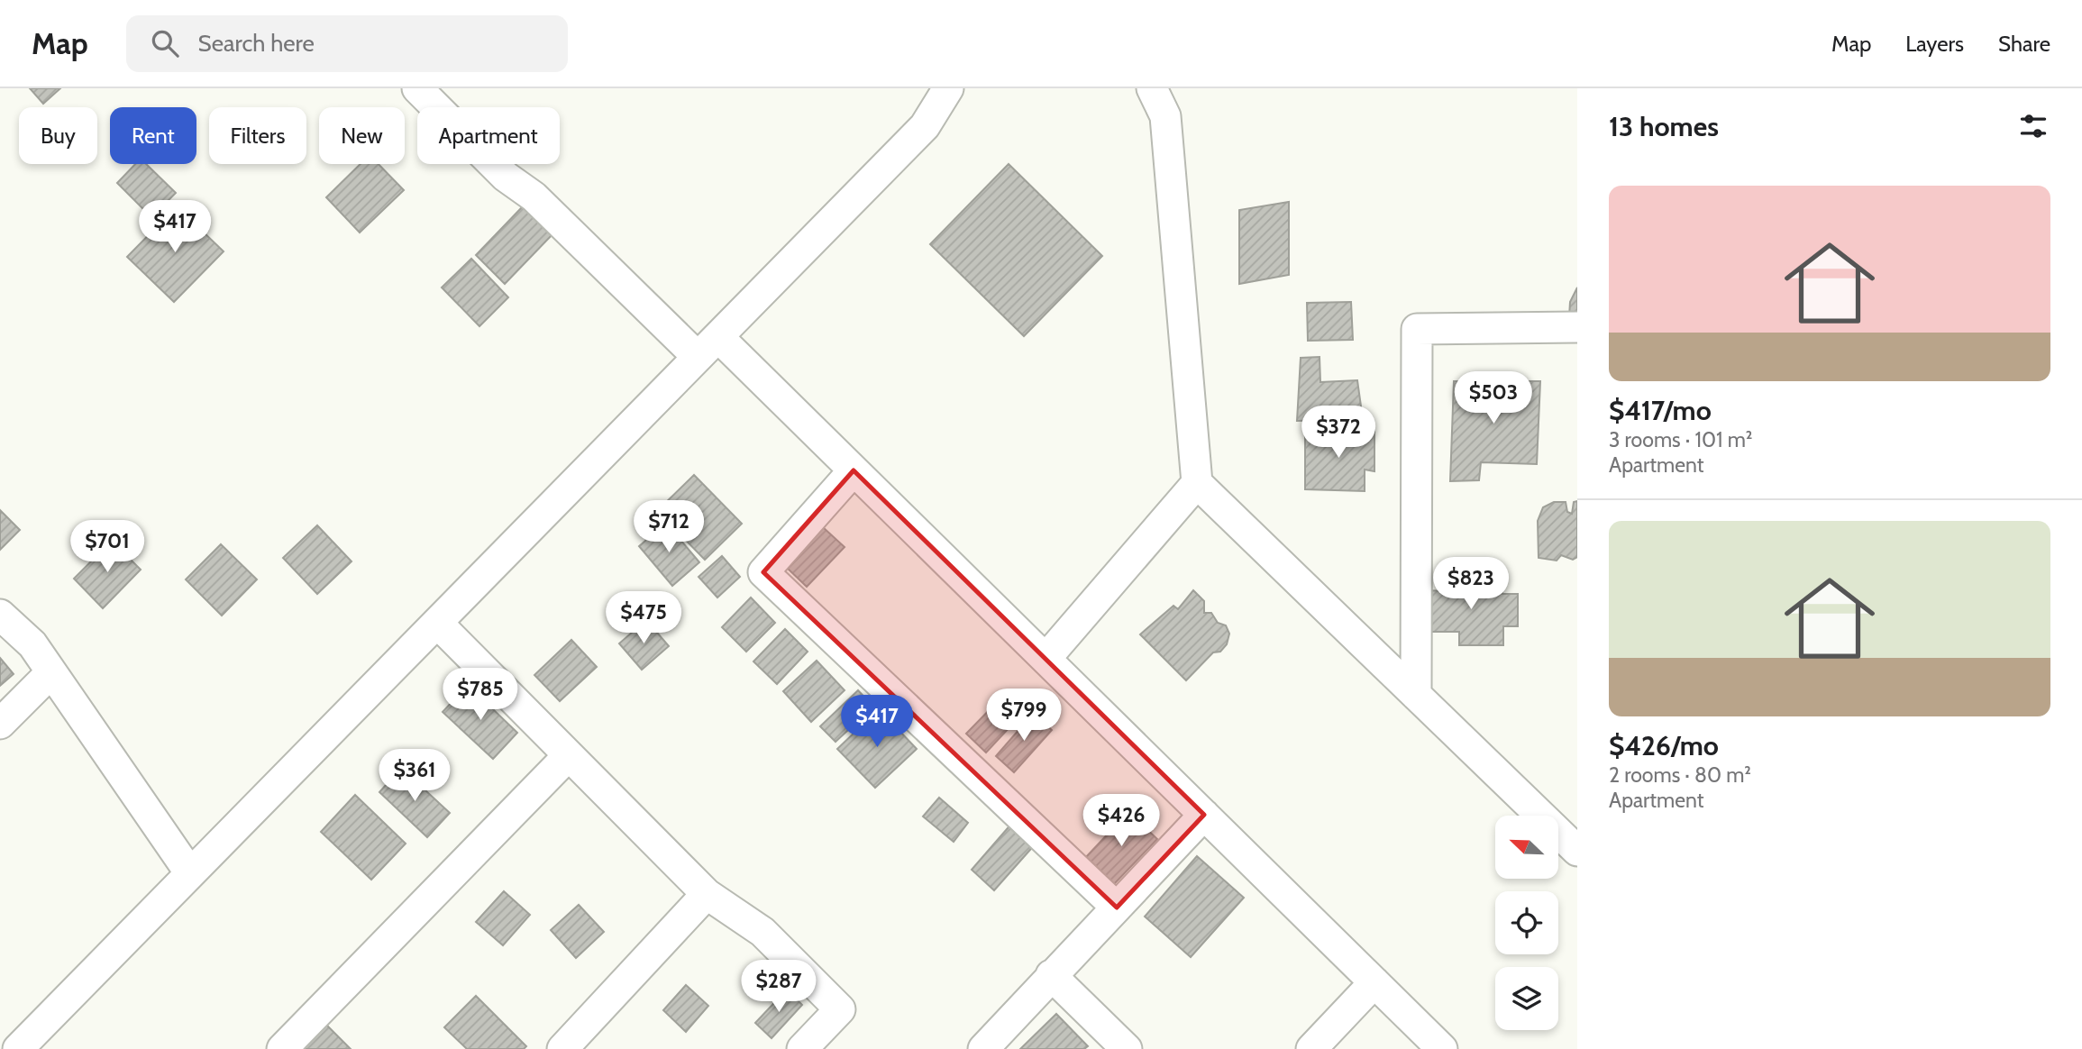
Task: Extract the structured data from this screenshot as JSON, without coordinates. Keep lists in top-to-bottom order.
{
  "north": "top left",
  "page": {
    "header": "Map",
    "search": "Search here",
    "nav": ["Map", "Layers", "Share"],
    "heading": "13 homes",
    "chip": [
      "Buy",
      "Rent",
      "Filters",
      "New",
      "Apartment"
    ],
    "list": [
      {
        "name": "$417/mo",
        "note": "3 rooms · 101 m² · Apartment"
      },
      {
        "name": "$426/mo",
        "note": "2 rooms · 80 m² · Apartment"
      }
    ],
    "price": [
      "$417",
      "$503",
      "$372",
      "$712",
      "$701",
      "$823",
      "$475",
      "$785",
      "$799",
      "$417",
      "$361",
      "$426",
      "$287"
    ]
  }
}
